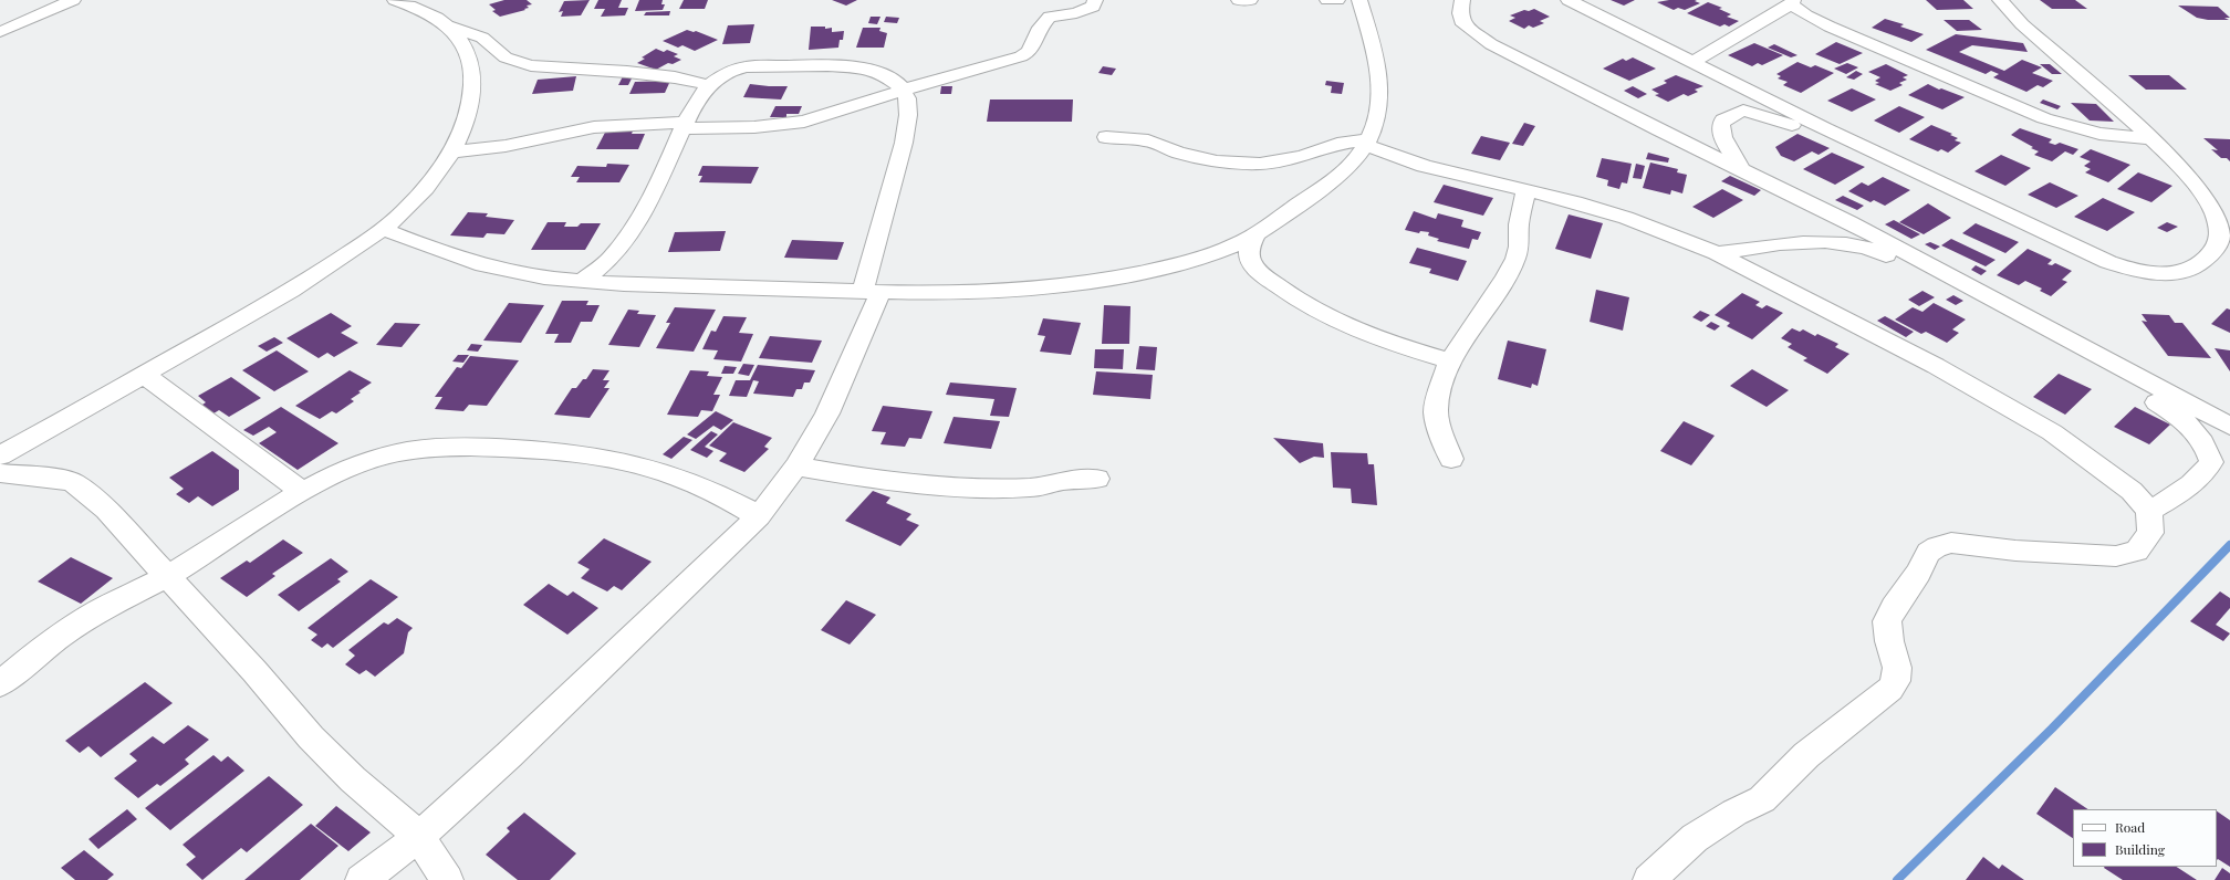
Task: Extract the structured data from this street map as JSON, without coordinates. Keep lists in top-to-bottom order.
{
  "legend": ["Road", "Building"]
}
